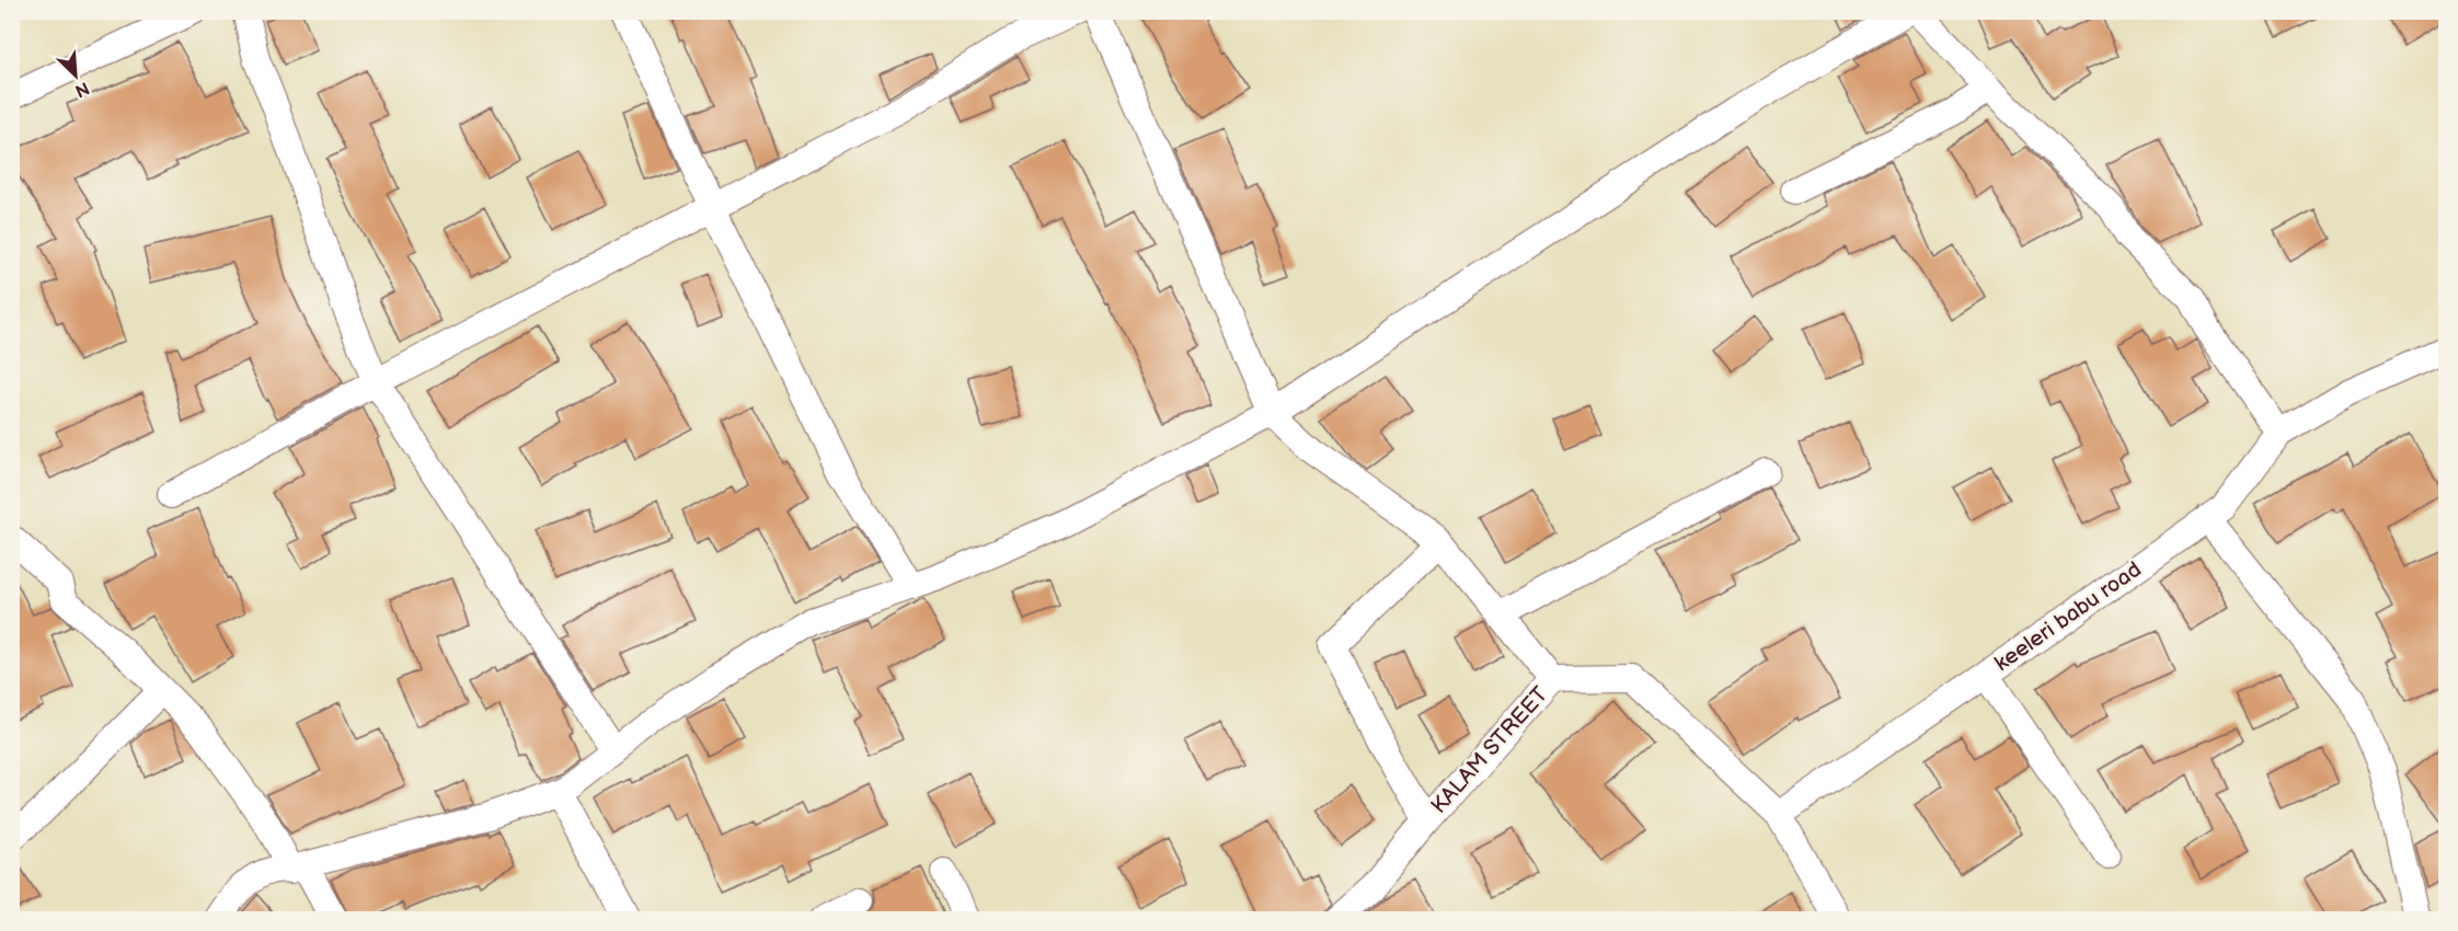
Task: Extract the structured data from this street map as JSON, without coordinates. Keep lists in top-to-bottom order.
{
  "streets": {
    "street": ["keeleri babu road", "KALAM STREET"]
  },
  "north": "bottom right"
}
